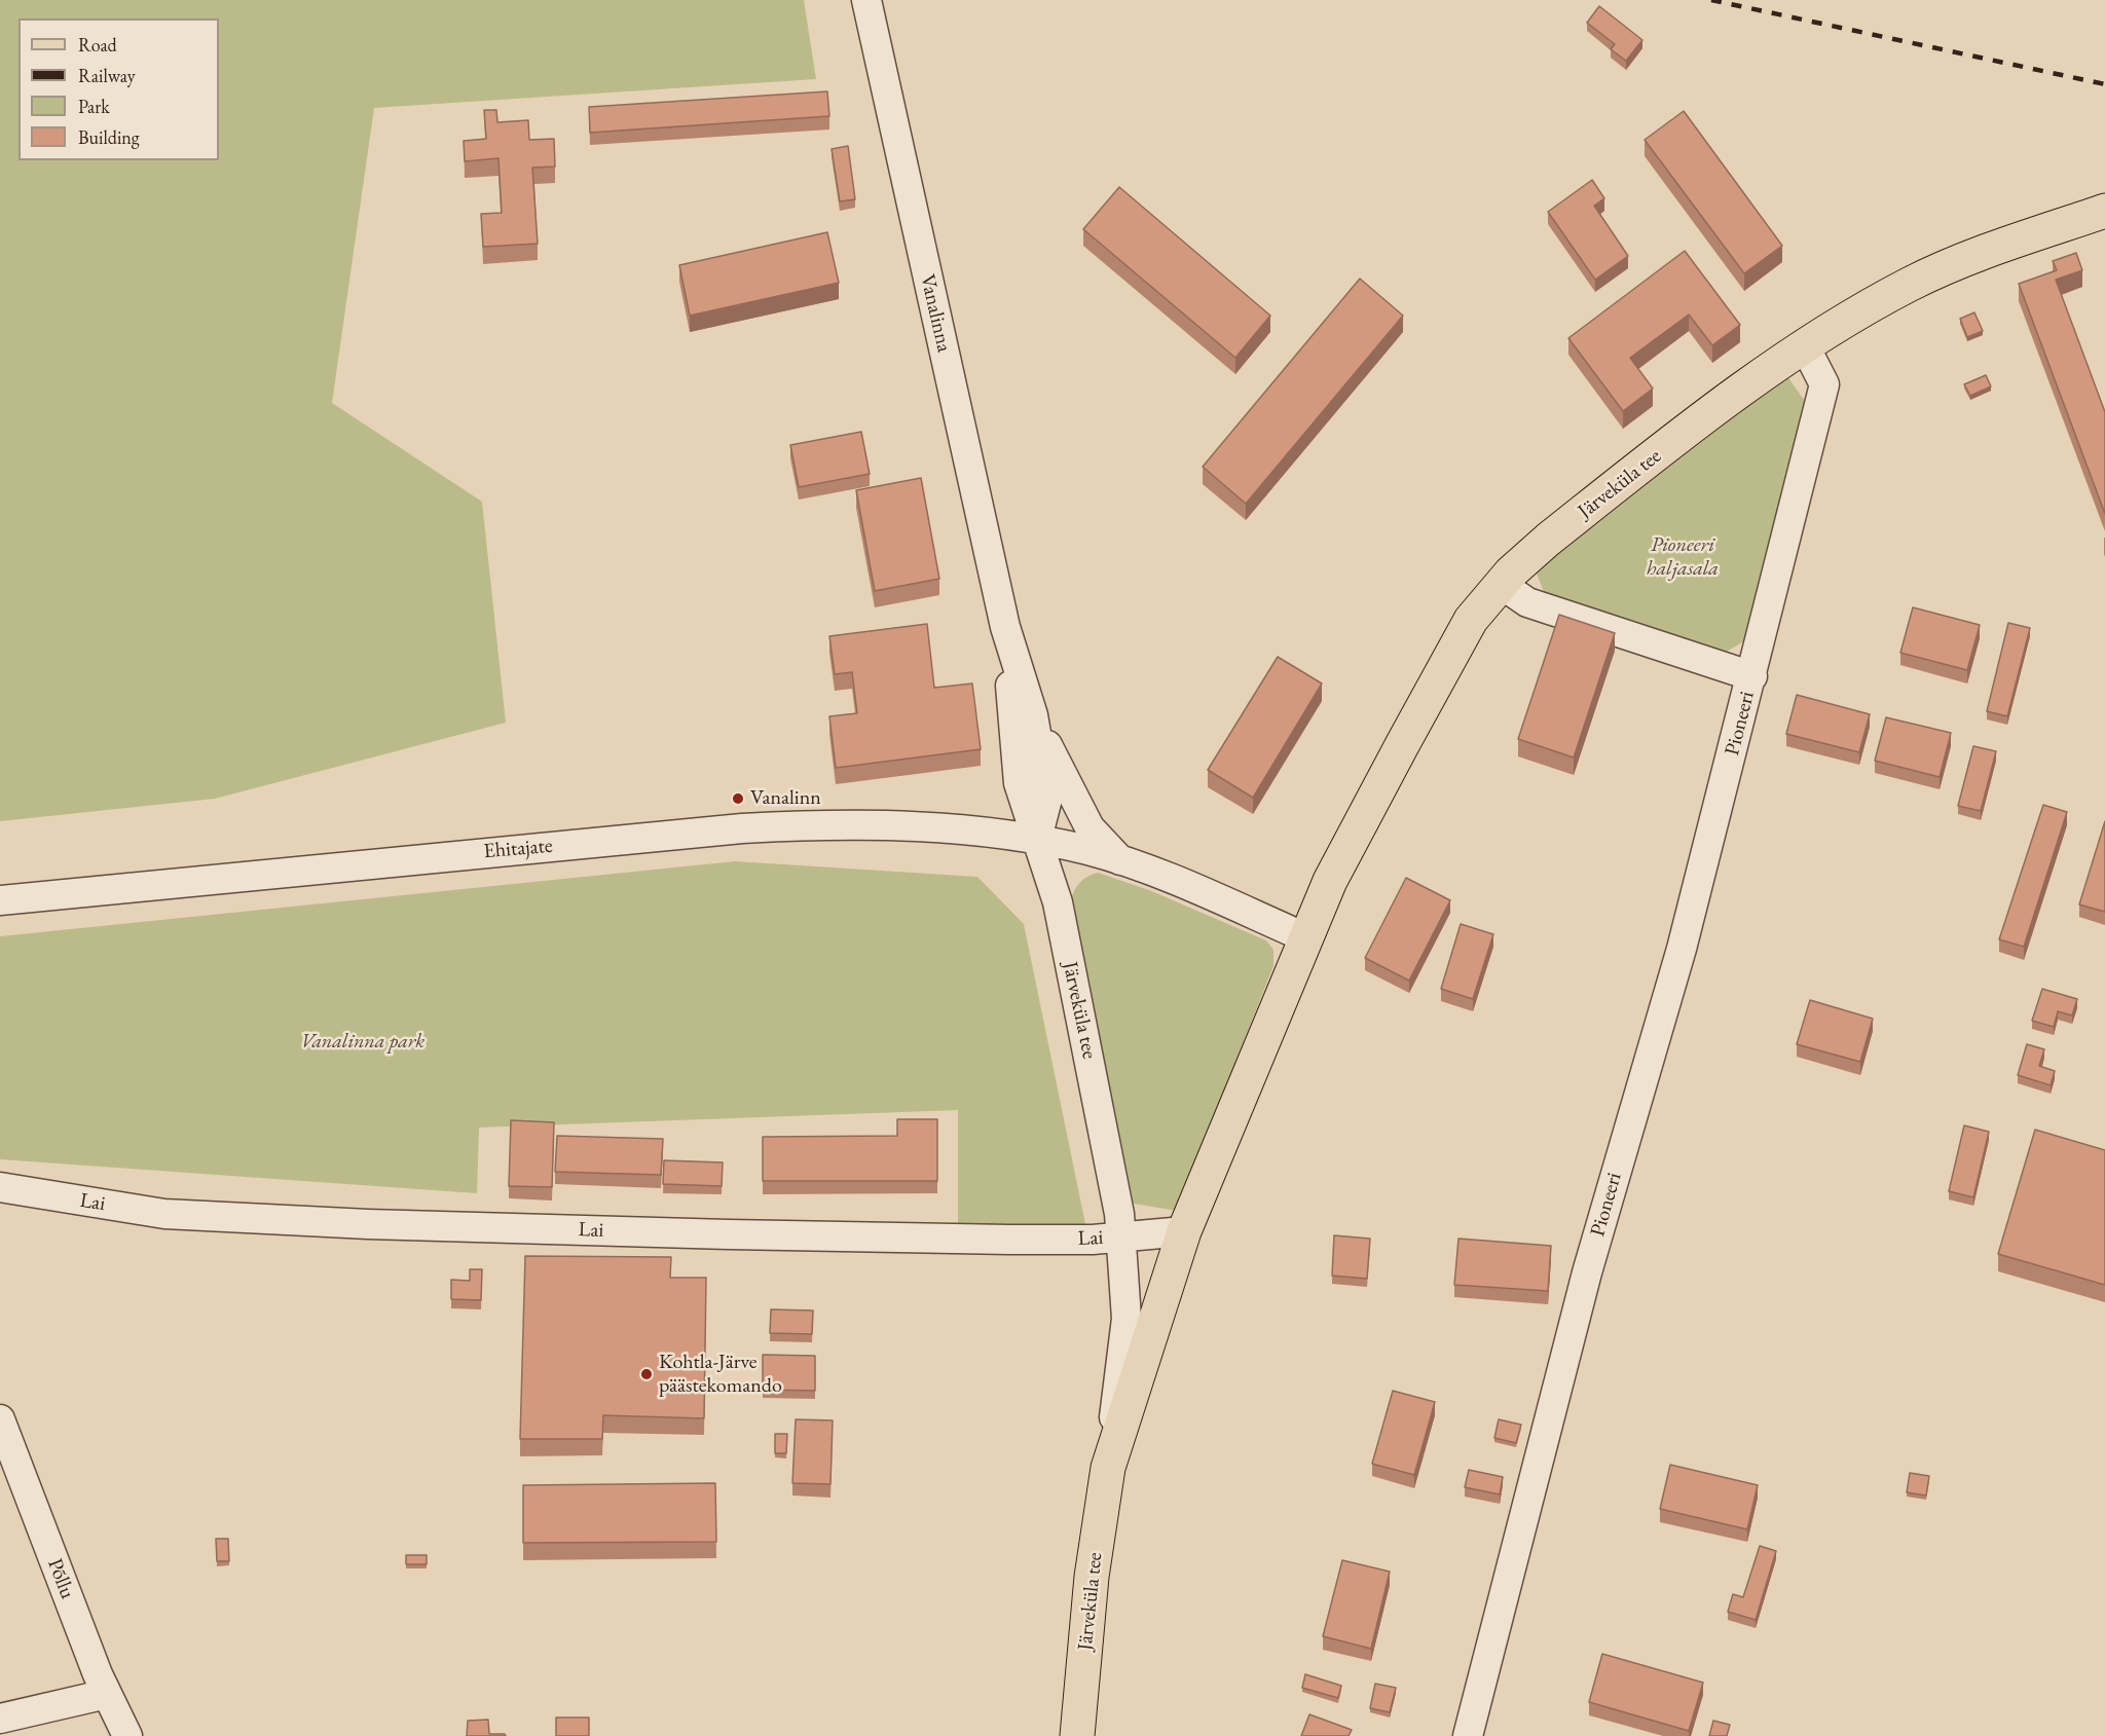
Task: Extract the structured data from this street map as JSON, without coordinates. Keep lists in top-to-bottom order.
{
  "streets": {
    "main road": ["Järveküla tee"],
    "street": [
      "Vanalinna",
      "Pioneeri",
      "Ehitajate",
      "Lai",
      "Põllu"
    ]
  },
  "crossings": [
    ["Vanalinna", "Järveküla tee"],
    ["Vanalinna", "Ehitajate"],
    ["Järveküla tee", "Pioneeri"],
    ["Järveküla tee", "Ehitajate"],
    ["Järveküla tee", "Lai"]
  ],
  "parks": ["Pioneeri haljasala", "Vanalinna park"],
  "places": ["Vanalinn", "Kohtla-Järve päästekomando"],
  "legend": [
    "Road",
    "Railway",
    "Park",
    "Building"
  ]
}
